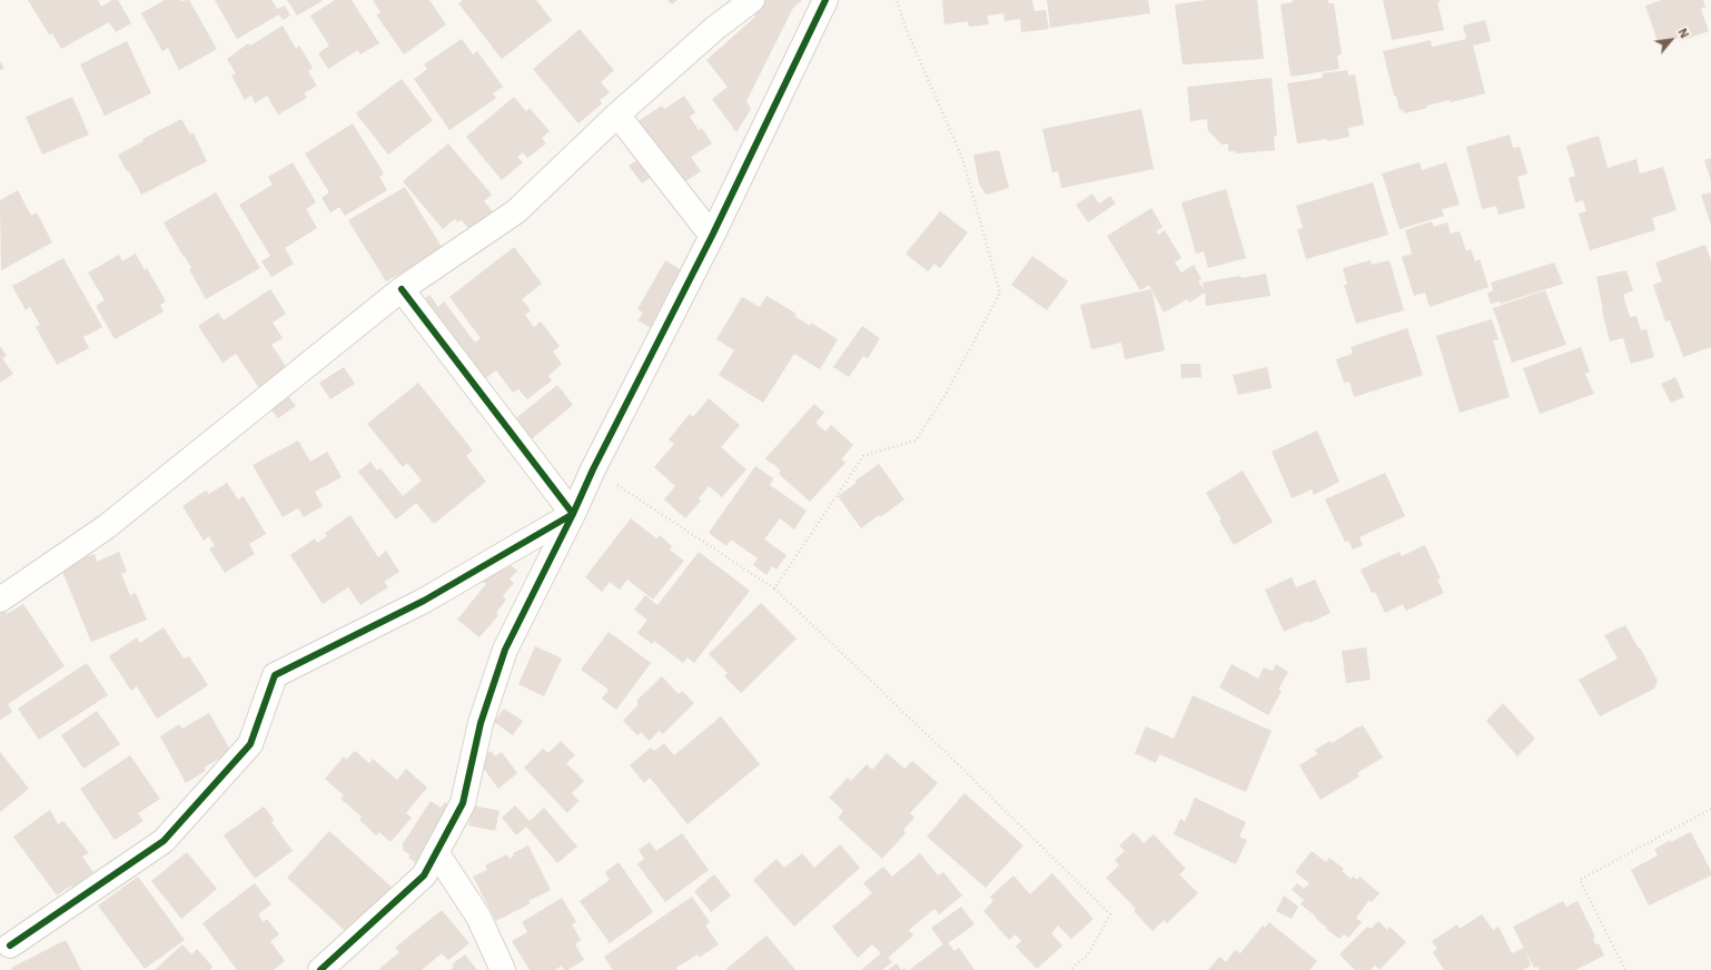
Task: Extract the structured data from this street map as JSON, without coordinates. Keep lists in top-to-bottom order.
{
  "north": "top right"
}
